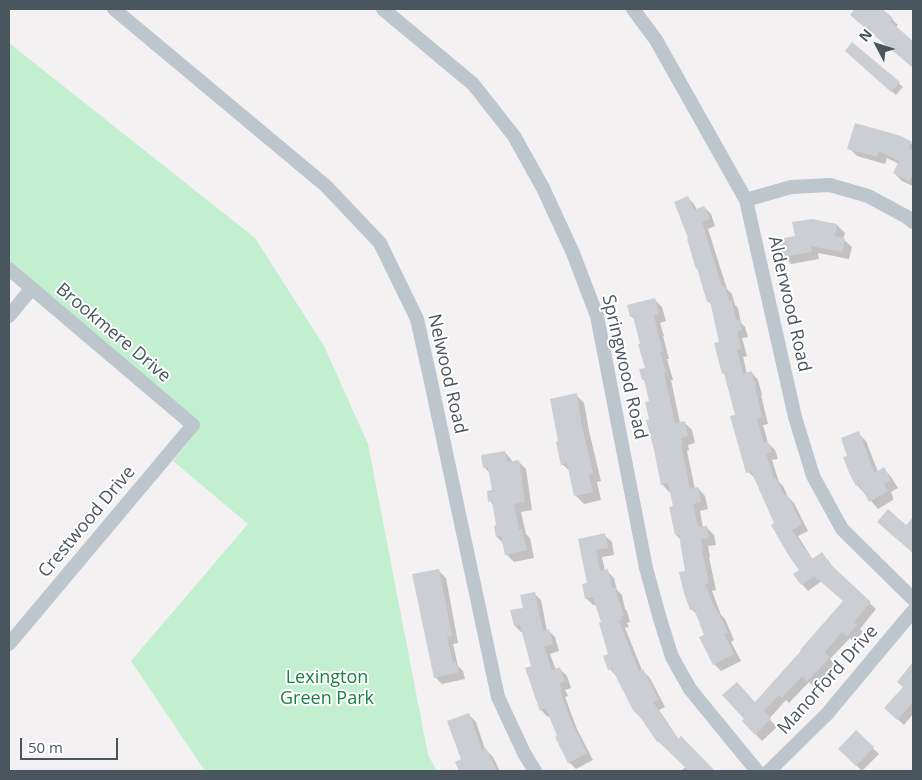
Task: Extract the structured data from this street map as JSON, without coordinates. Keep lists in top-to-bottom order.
{
  "streets": {
    "street": [
      "Alderwood Road",
      "Brookmere Drive",
      "Springwood Road",
      "Nelwood Road",
      "Crestwood Drive",
      "Manorford Drive"
    ]
  },
  "crossings": [
    ["Brookmere Drive", "Crestwood Drive"]
  ],
  "parks": ["Lexington Green Park"],
  "scale_bar": "50 m",
  "north": "top left"
}
